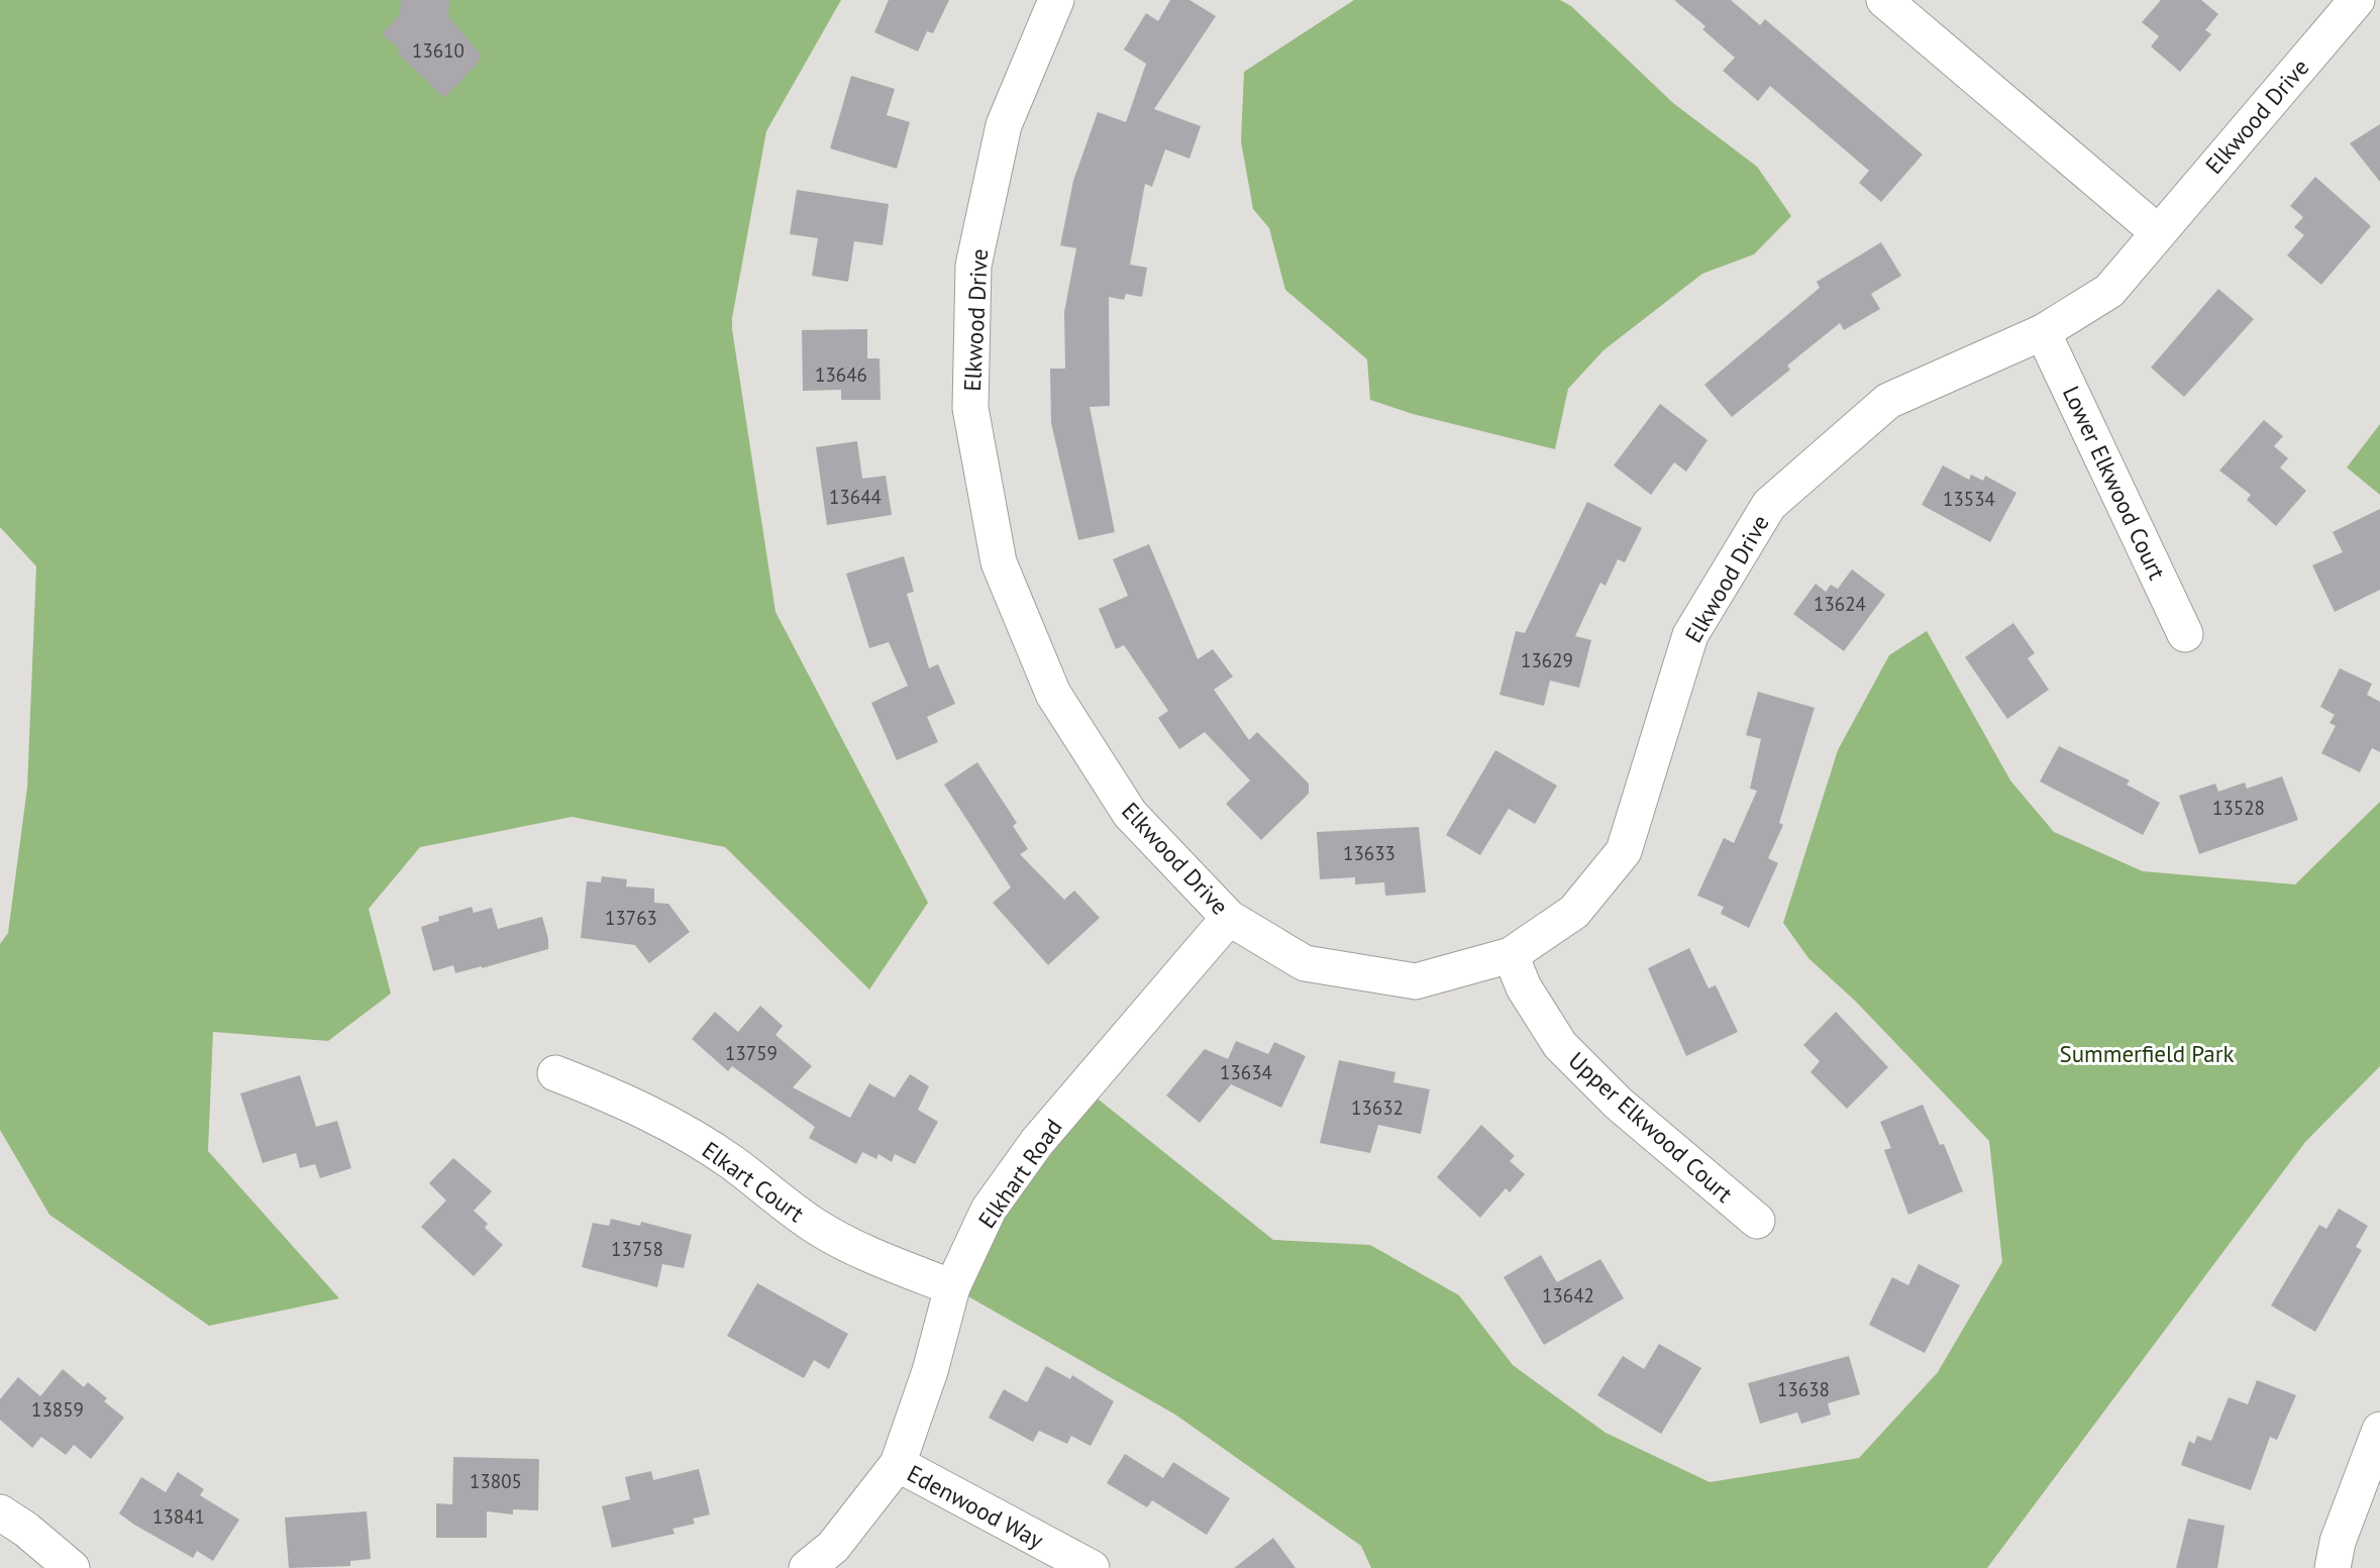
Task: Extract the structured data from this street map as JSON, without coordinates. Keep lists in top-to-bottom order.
{
  "streets": {
    "street": [
      "Elkwood Drive",
      "Lower Elkwood Court",
      "Upper Elkwood Court",
      "Elkhart Road",
      "Elkart Court",
      "Edenwood Way"
    ]
  },
  "crossings": [
    ["Elkwood Drive", "Lower Elkwood Court"],
    ["Elkwood Drive", "Upper Elkwood Court"],
    ["Elkwood Drive", "Elkhart Road"],
    ["Elkhart Road", "Elkart Court"],
    ["Elkhart Road", "Edenwood Way"]
  ],
  "parks": ["Summerfield Park"],
  "house_numbers": [
    "13610",
    "13646",
    "13644",
    "13534",
    "13624",
    "13629",
    "13528",
    "13633",
    "13763",
    "13759",
    "13634",
    "13632",
    "13758",
    "13642",
    "13638",
    "13859",
    "13805",
    "13841"
  ]
}
